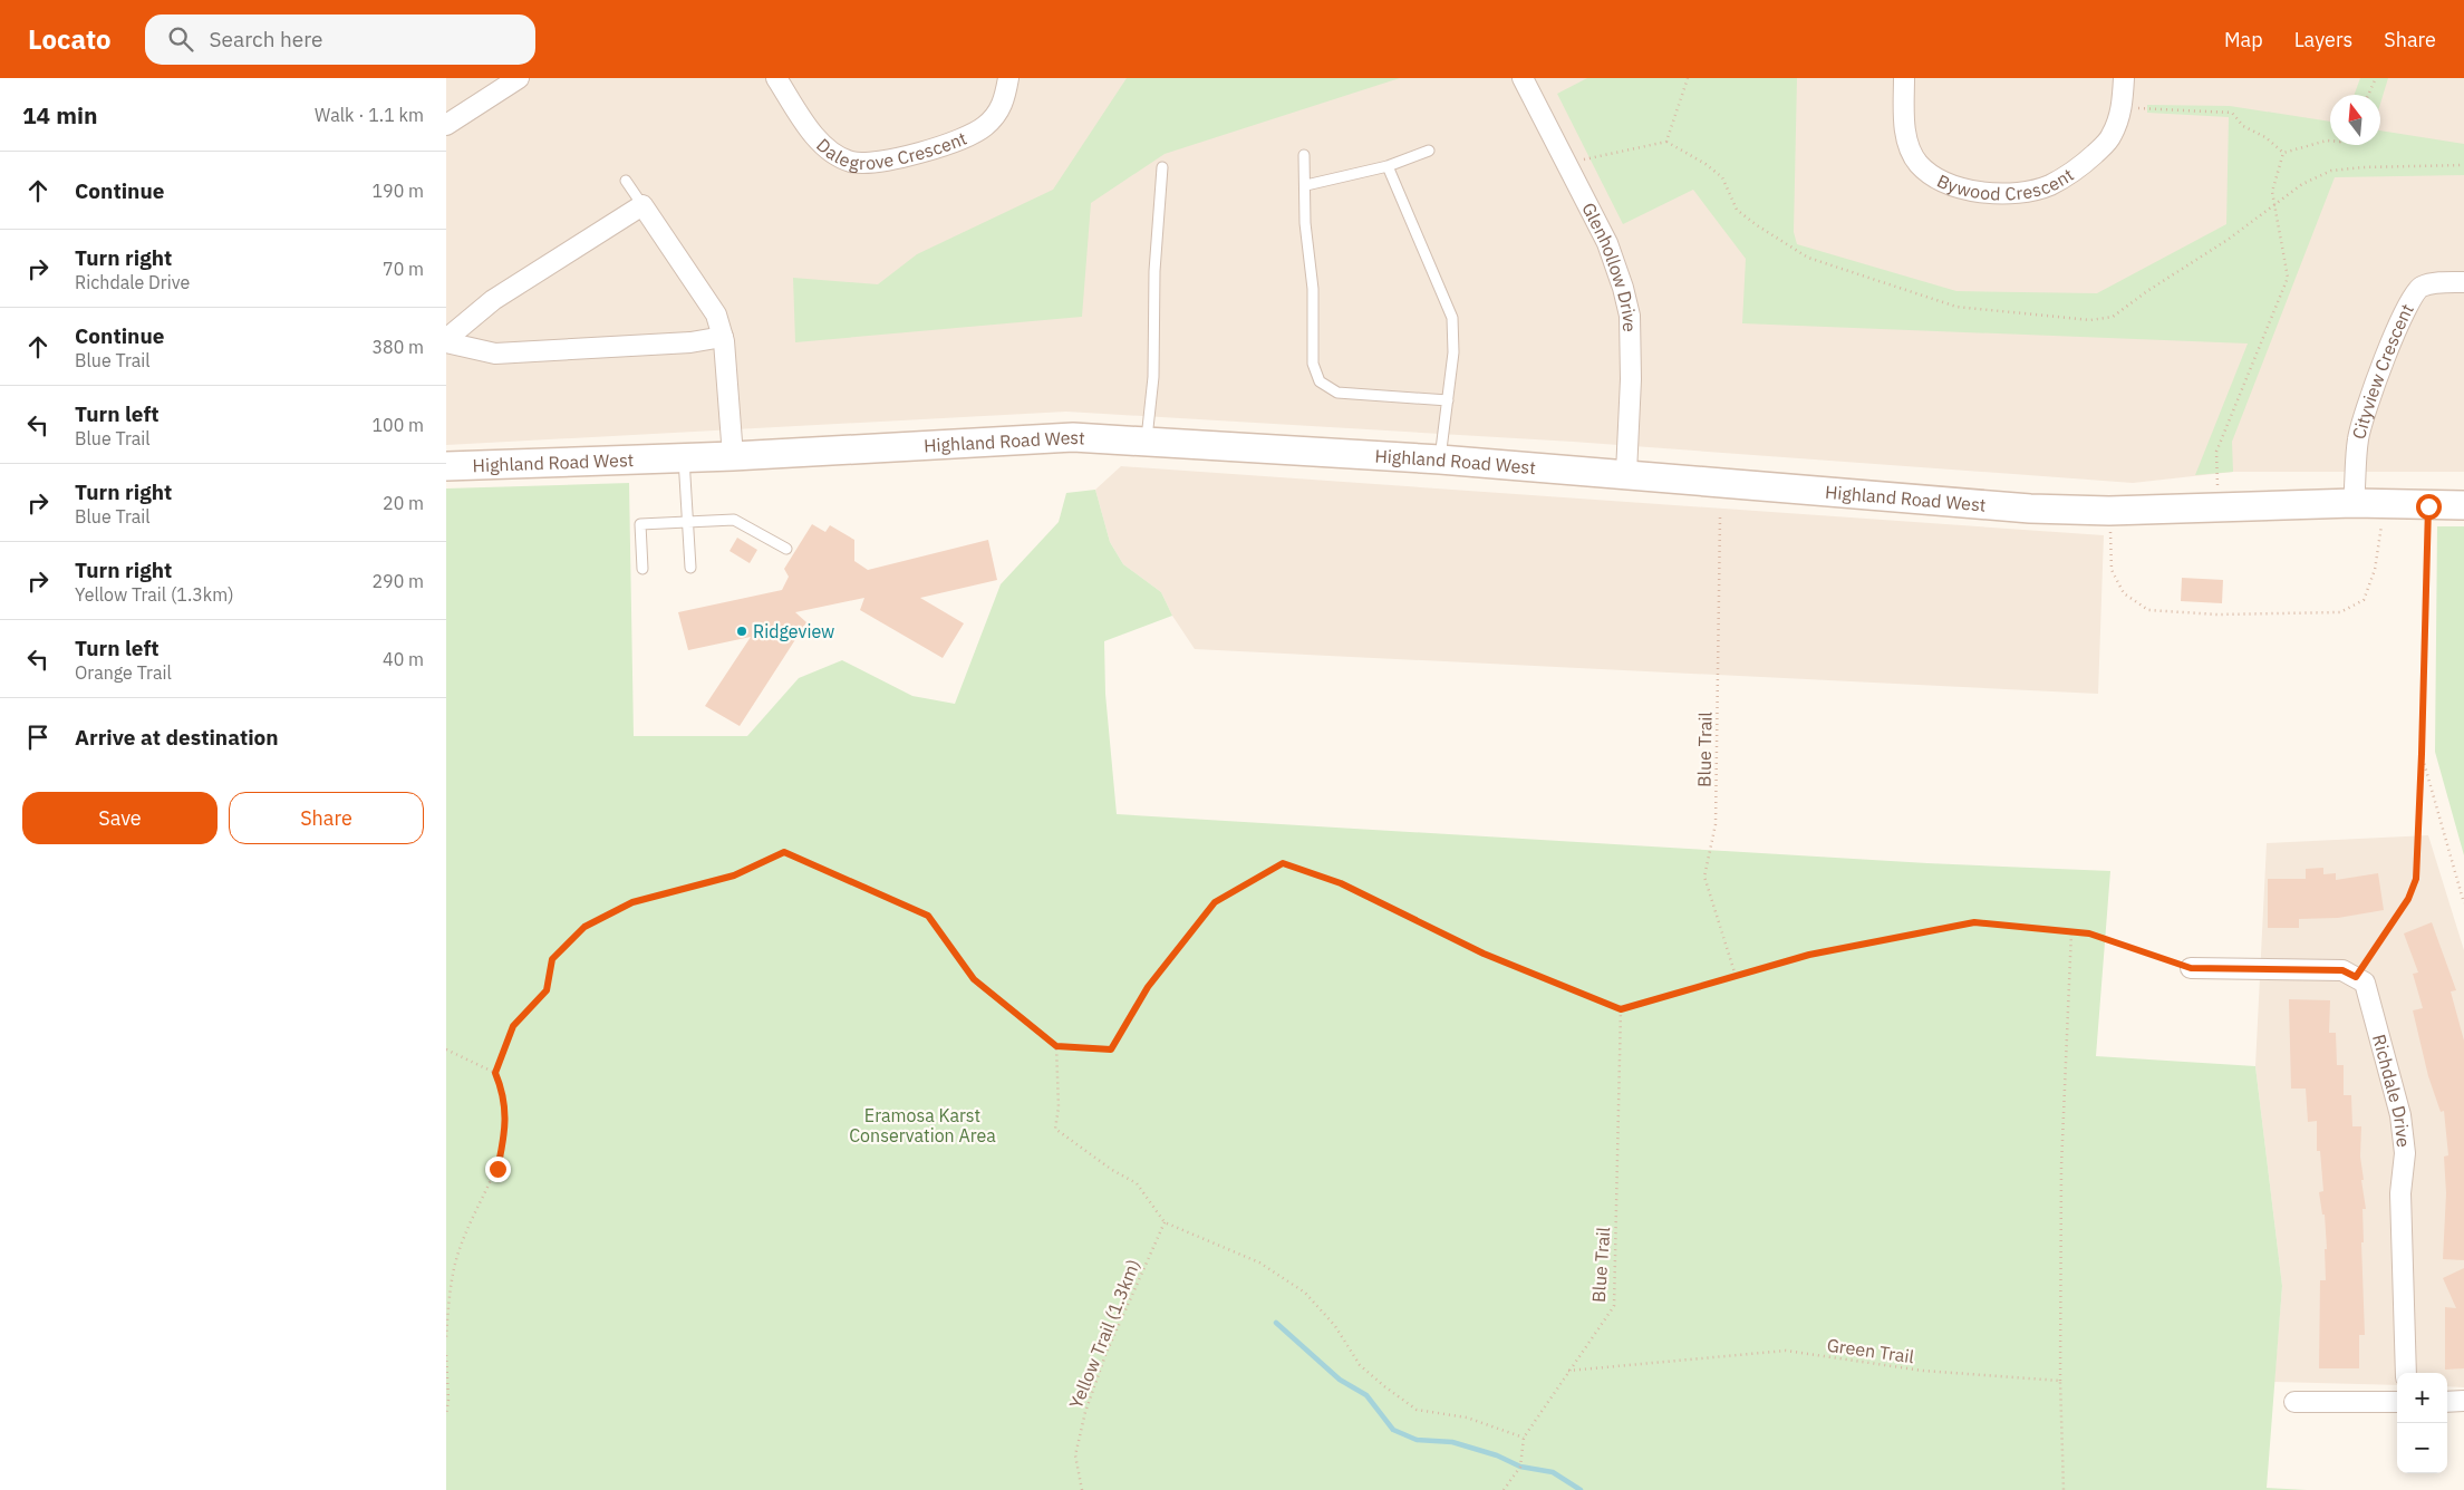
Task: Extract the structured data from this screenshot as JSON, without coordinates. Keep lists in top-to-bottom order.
{
  "streets": {
    "street": [
      "Dalegrove Crescent",
      "Bywood Crescent",
      "Glenhollow Drive",
      "Cityview Crescent",
      "Highland Road West",
      "Richdale Drive"
    ],
    "path": ["Blue Trail", "Yellow Trail (1.3km)", "Green Trail"]
  },
  "crossings": [
    ["Glenhollow Drive", "Highland Road West"],
    ["Cityview Crescent", "Highland Road West"],
    ["Blue Trail", "Green Trail"]
  ],
  "parks": ["Eramosa Karst Conservation Area"],
  "places": ["Ridgeview"],
  "north": "top",
  "page": {
    "header": "Locato",
    "search": "Search here",
    "nav": ["Map", "Layers", "Share"],
    "heading": ["14 min", "Walk · 1.1 km"],
    "list": [
      ["Continue", "190 m"],
      ["Turn right", "Richdale Drive", "70 m"],
      ["Continue", "Blue Trail", "380 m"],
      ["Turn left", "Blue Trail", "100 m"],
      ["Turn right", "Blue Trail", "20 m"],
      ["Turn right", "Yellow Trail (1.3km)", "290 m"],
      ["Turn left", "Orange Trail", "40 m"],
      "Arrive at destination"
    ],
    "buttons": ["Save", "Share"],
    "map_buttons": ["+", "−"]
  }
}
